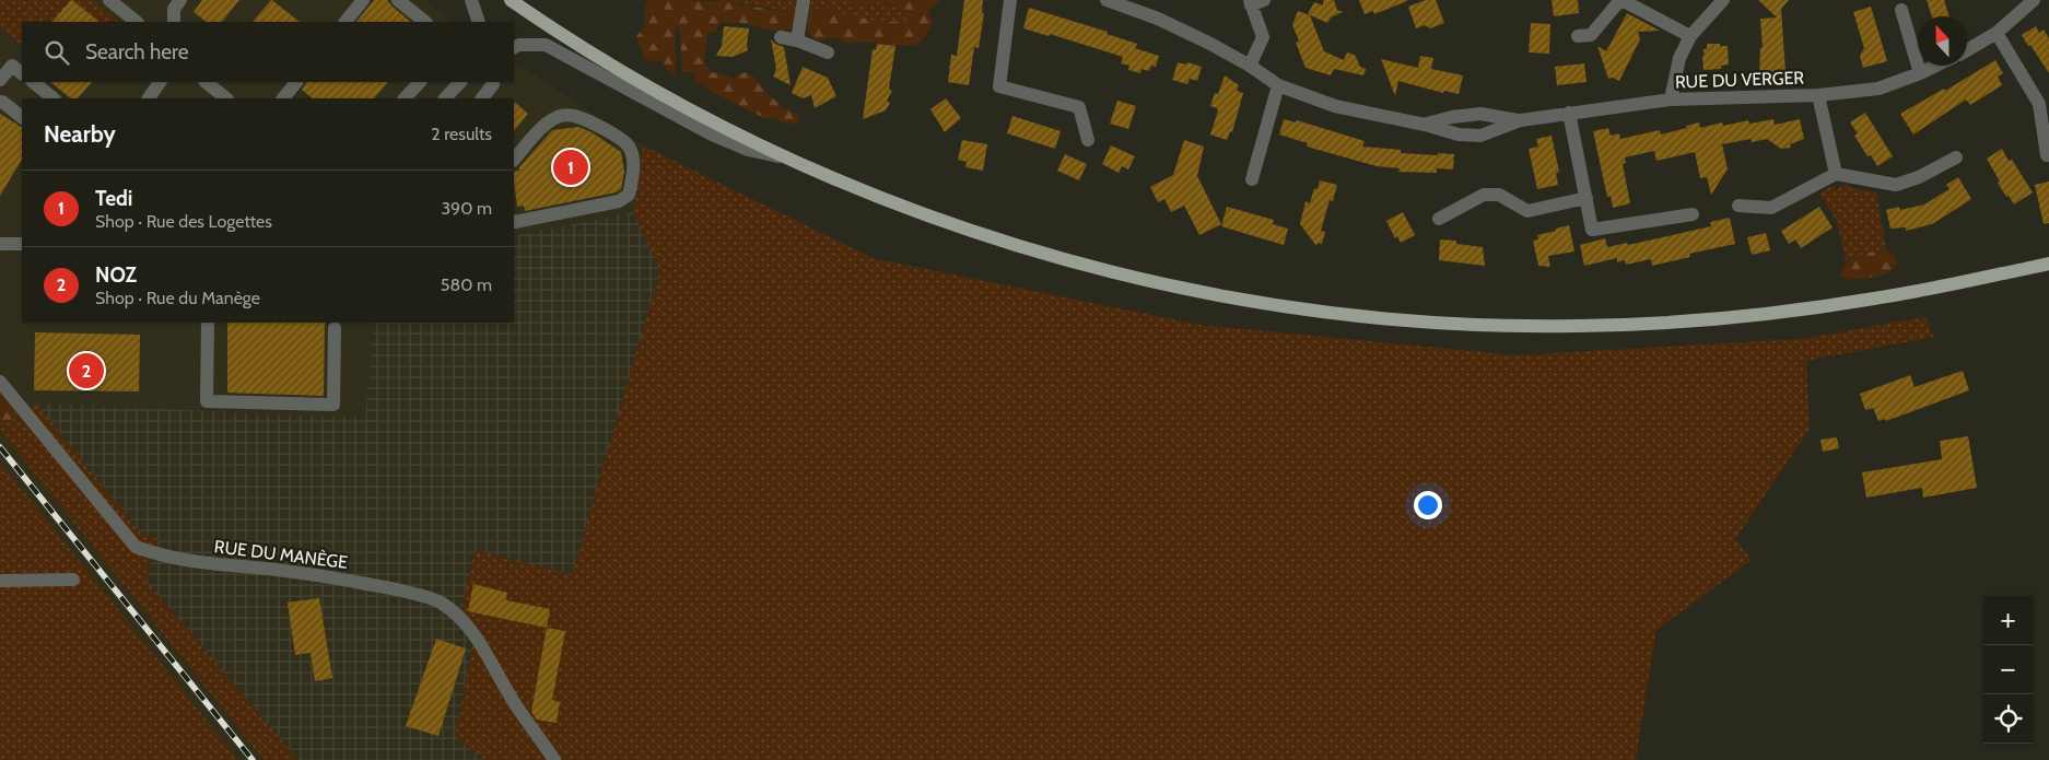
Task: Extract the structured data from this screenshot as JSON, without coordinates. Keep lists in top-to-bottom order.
{
  "streets": {
    "street": ["RUE DU VERGER", "RUE DU MANÈGE"]
  },
  "north": "top",
  "page": {
    "search": "Search here",
    "heading": ["Nearby", "2 results"],
    "pins": ["1", "2"],
    "list": [
      {
        "mark": "1",
        "name": "Tedi",
        "note": "Shop · Rue des Logettes",
        "value": "390 m"
      },
      {
        "mark": "2",
        "name": "NOZ",
        "note": "Shop · Rue du Manège",
        "value": "580 m"
      }
    ],
    "map_buttons": ["+", "−"]
  }
}
